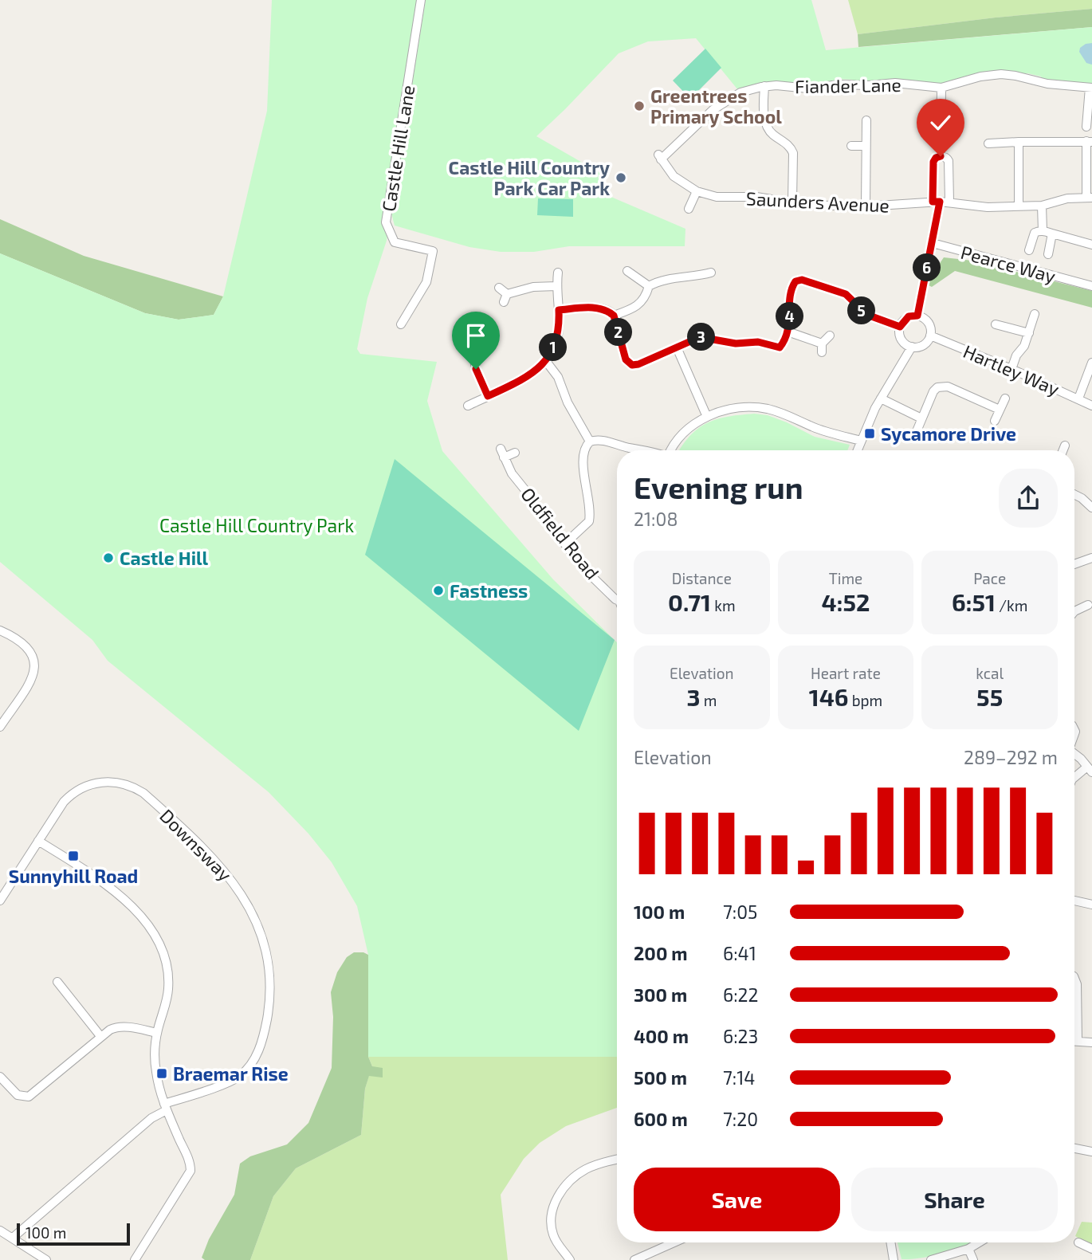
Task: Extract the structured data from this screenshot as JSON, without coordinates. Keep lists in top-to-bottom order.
{
  "streets": {
    "street": [
      "Fiander Lane",
      "Castle Hill Lane",
      "Saunders Avenue",
      "Pearce Way",
      "Hartley Way",
      "Oldfield Road",
      "Downsway"
    ]
  },
  "crossings": [
    ["Fiander Lane", "Saunders Avenue"]
  ],
  "parks": ["Castle Hill Country Park"],
  "places": {
    "other": [
      "Greentrees Primary School",
      "Castle Hill Country Park Car Park",
      "Castle Hill",
      "Fastness"
    ],
    "transit": ["Sycamore Drive", "Sunnyhill Road", "Braemar Rise"]
  },
  "scale_bar": "100 m",
  "page": {
    "pins": [
      "6",
      "5",
      "4",
      "2",
      "3",
      "1"
    ],
    "heading": ["Evening run", "21:08"],
    "stats": [
      ["Distance", "0.71 km"],
      ["Time", "4:52"],
      ["Pace", "6:51 /km"],
      ["Elevation", "3 m"],
      ["Heart rate", "146 bpm"],
      ["kcal", "55"]
    ],
    "chart": ["Elevation", "289–292 m"],
    "list": [
      {
        "name": "100 m",
        "note": "7:05"
      },
      {
        "name": "200 m",
        "note": "6:41"
      },
      {
        "name": "300 m",
        "note": "6:22"
      },
      {
        "name": "400 m",
        "note": "6:23"
      },
      {
        "name": "500 m",
        "note": "7:14"
      },
      {
        "name": "600 m",
        "note": "7:20"
      }
    ],
    "buttons": ["Save", "Share"],
    "scale": "100 m"
  }
}
